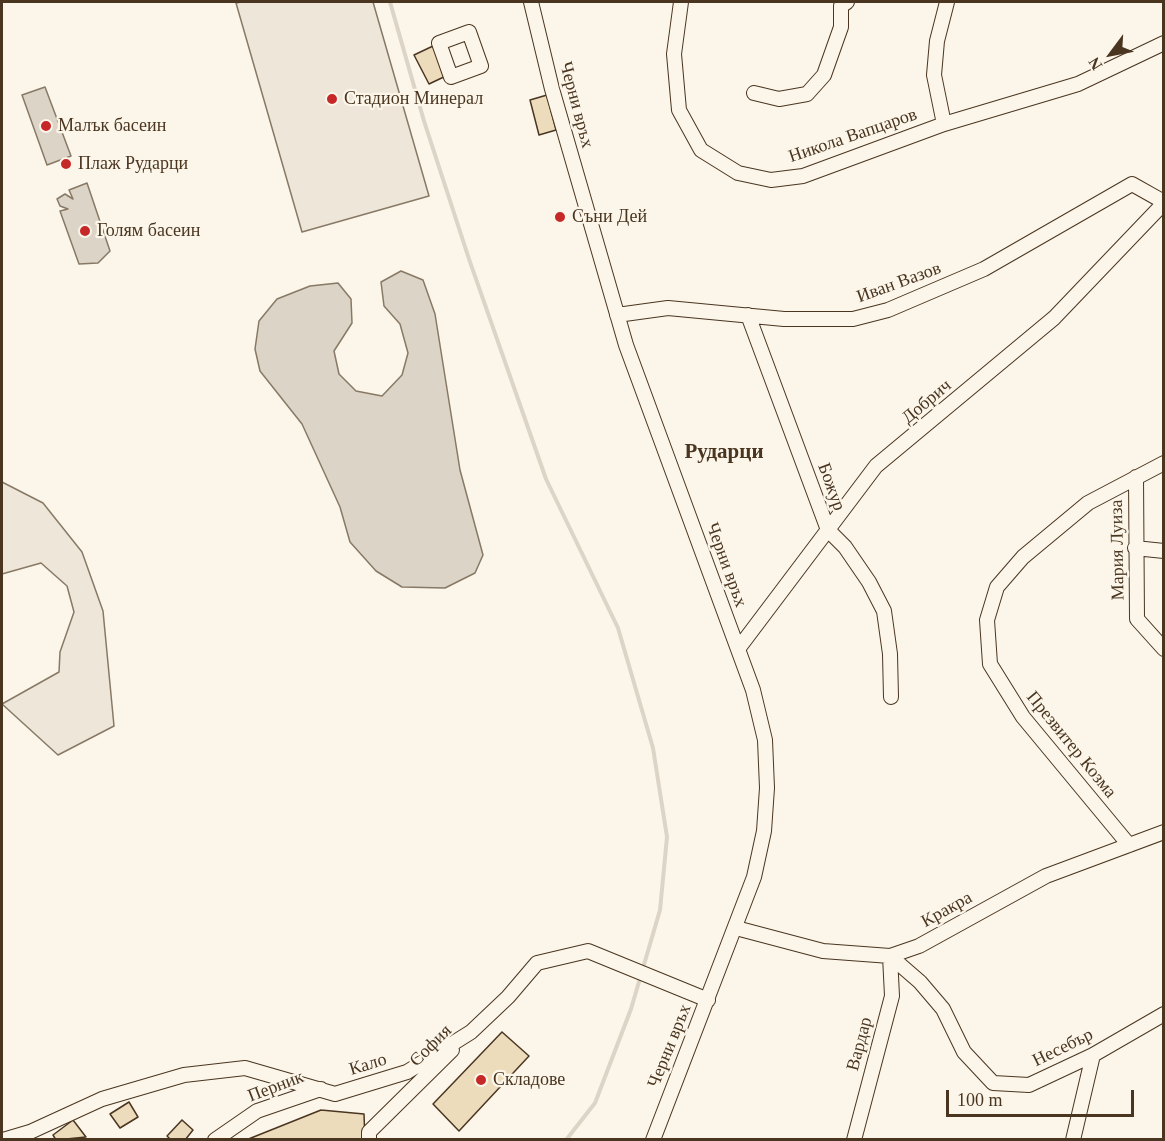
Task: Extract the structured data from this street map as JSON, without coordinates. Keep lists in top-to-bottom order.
{
  "streets": {
    "street": [
      "Черни връх",
      "Никола Вапцаров",
      "Иван Вазов",
      "Добрич",
      "Божур",
      "Мария Луиза",
      "Презвитер Козма",
      "Кракра",
      "Вардар",
      "София",
      "Несебър",
      "Кало",
      "Перник"
    ]
  },
  "crossings": [
    ["Черни връх", "Иван Вазов"],
    ["Черни връх", "Добрич"],
    ["Черни връх", "Кракра"],
    ["Черни връх", "Кало"],
    ["Иван Вазов", "Добрич"],
    ["Иван Вазов", "Божур"],
    ["Добрич", "Божур"],
    ["Мария Луиза", "Презвитер Козма"],
    ["Презвитер Козма", "Кракра"],
    ["Кракра", "Вардар"],
    ["Кракра", "Несебър"],
    ["Вардар", "Несебър"],
    ["София", "Кало"],
    ["Кало", "Перник"]
  ],
  "districts": ["Рударци"],
  "places": [
    "Стадион Минерал",
    "Малък басеин",
    "Плаж Рударци",
    "Съни Дей",
    "Голям басеин",
    "Складове"
  ],
  "scale_bar": "100 m",
  "north": "bottom left"
}
